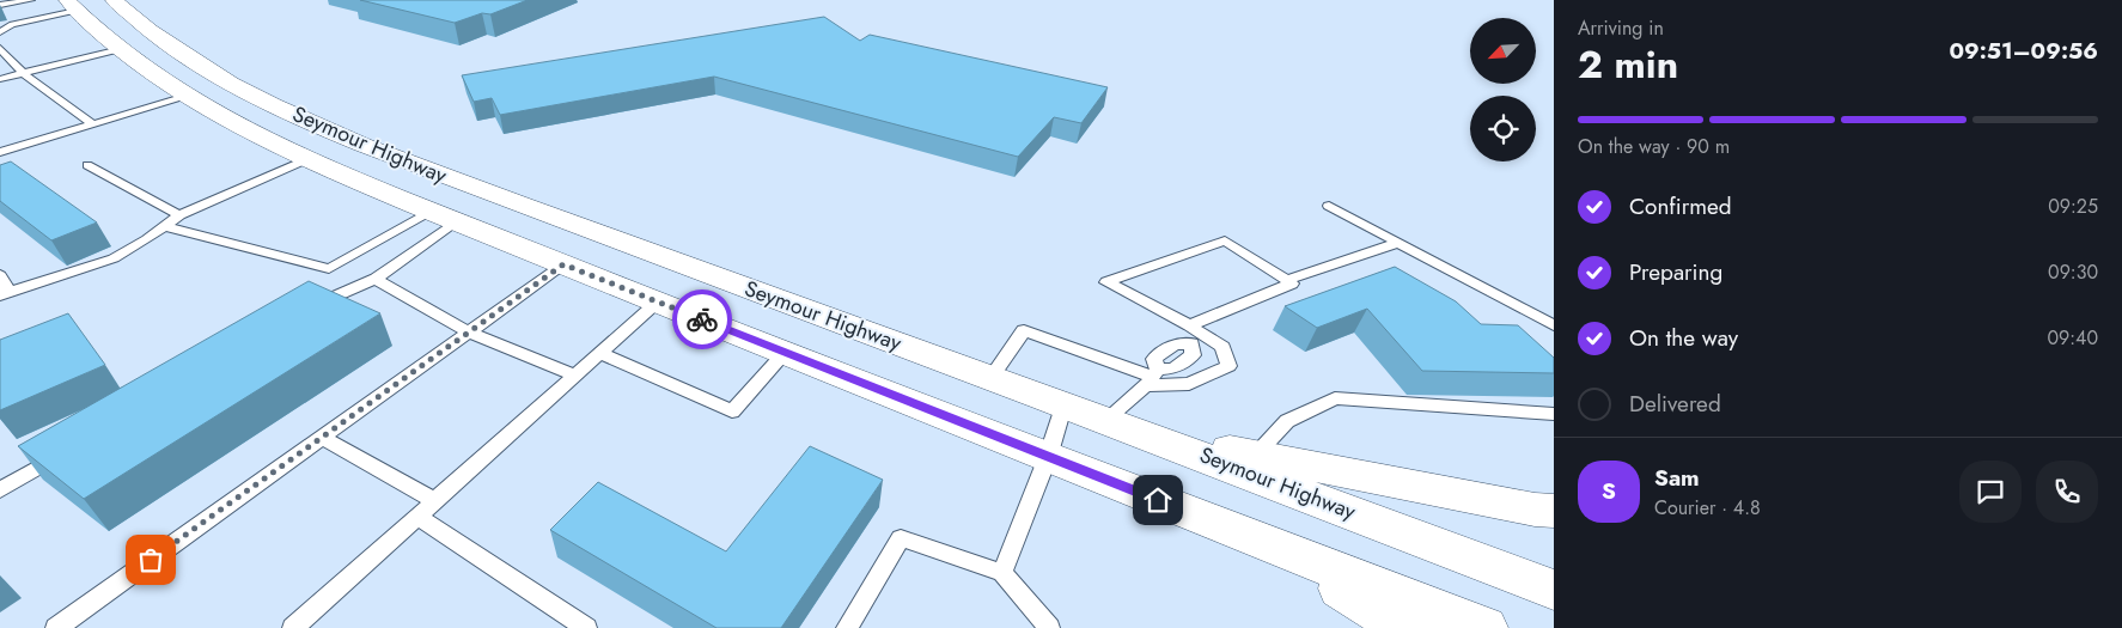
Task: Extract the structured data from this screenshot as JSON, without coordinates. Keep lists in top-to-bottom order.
{
  "streets": {
    "main road": ["Seymour Highway"]
  },
  "north": "bottom left",
  "page": {
    "heading": ["2 min", "Arriving in", "09:51–09:56"],
    "panel": ["Sam", "Courier · 4.8"],
    "bar": "On the way · 90 m",
    "list": [
      ["Confirmed", "09:25"],
      ["Preparing", "09:30"],
      ["On the way", "09:40"],
      "Delivered"
    ],
    "round": "S"
  }
}
